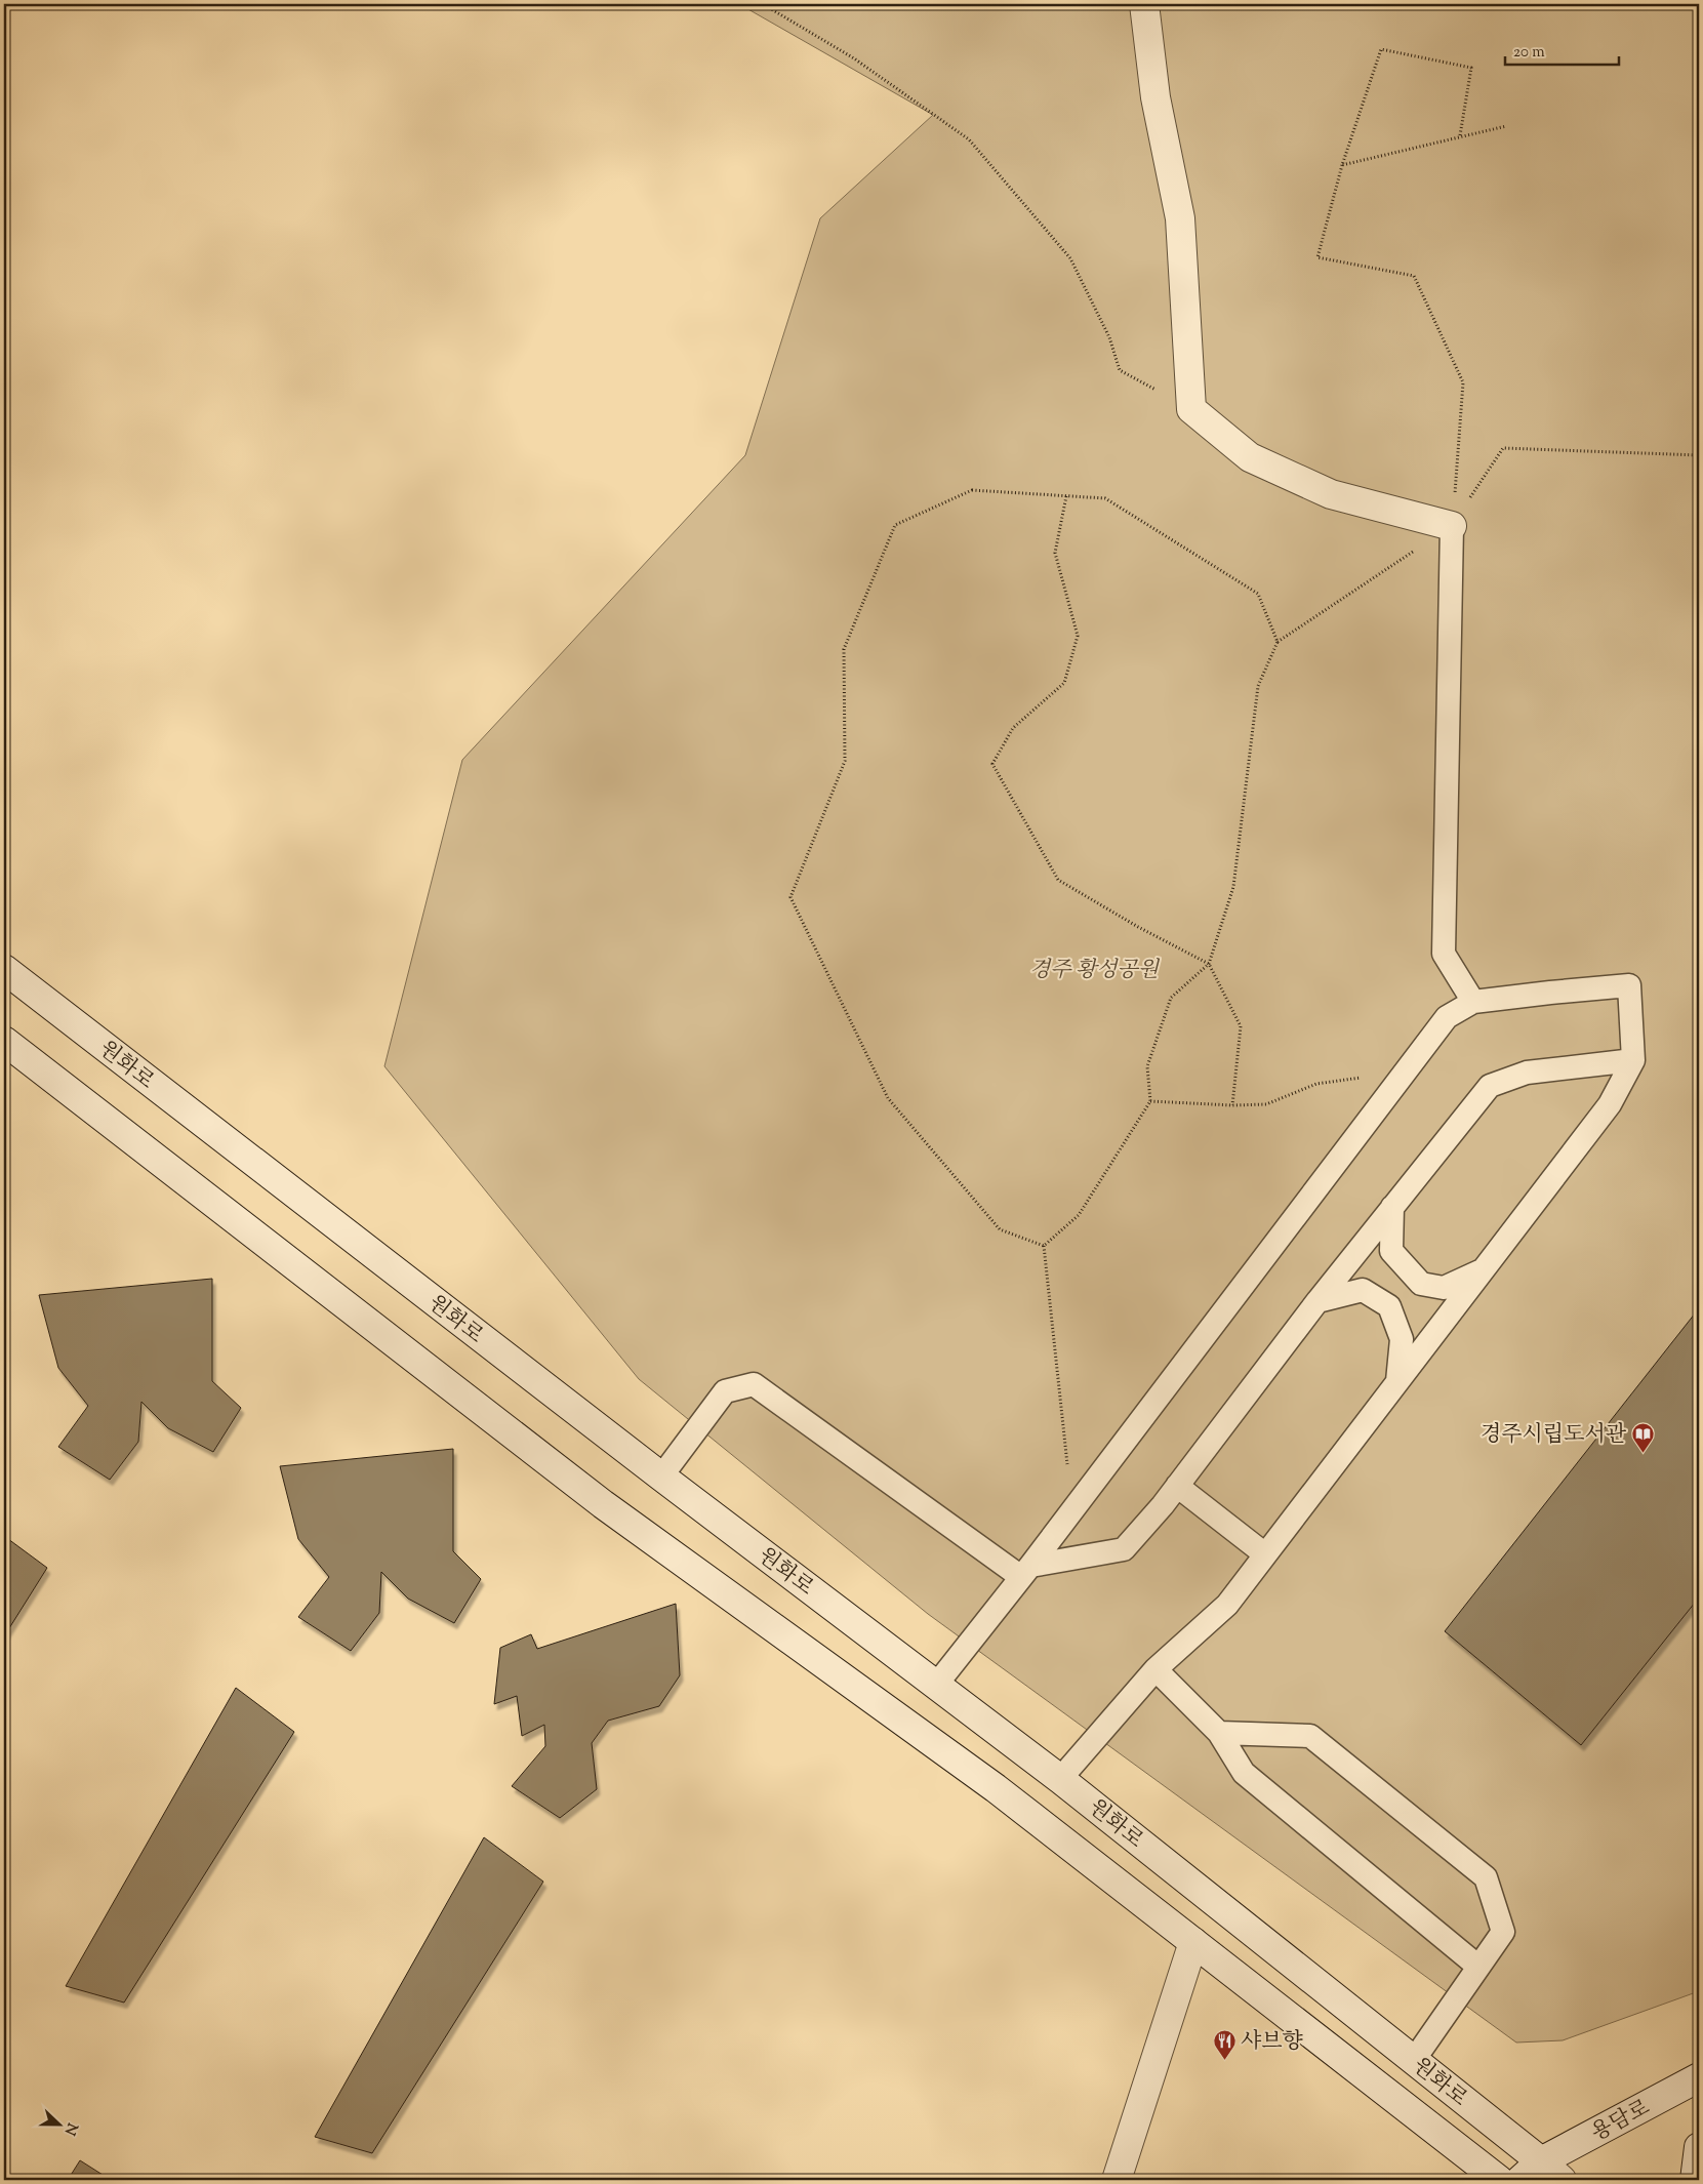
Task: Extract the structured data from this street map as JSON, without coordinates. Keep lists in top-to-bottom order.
{
  "streets": {
    "main road": ["원화로", "용담로"]
  },
  "crossings": [
    ["원화로", "용담로"]
  ],
  "parks": ["경주 황성공원"],
  "places": {
    "library": ["경주시립도서관"],
    "restaurant": ["샤브향"]
  },
  "scale_bar": "20 m",
  "north": "right"
}
